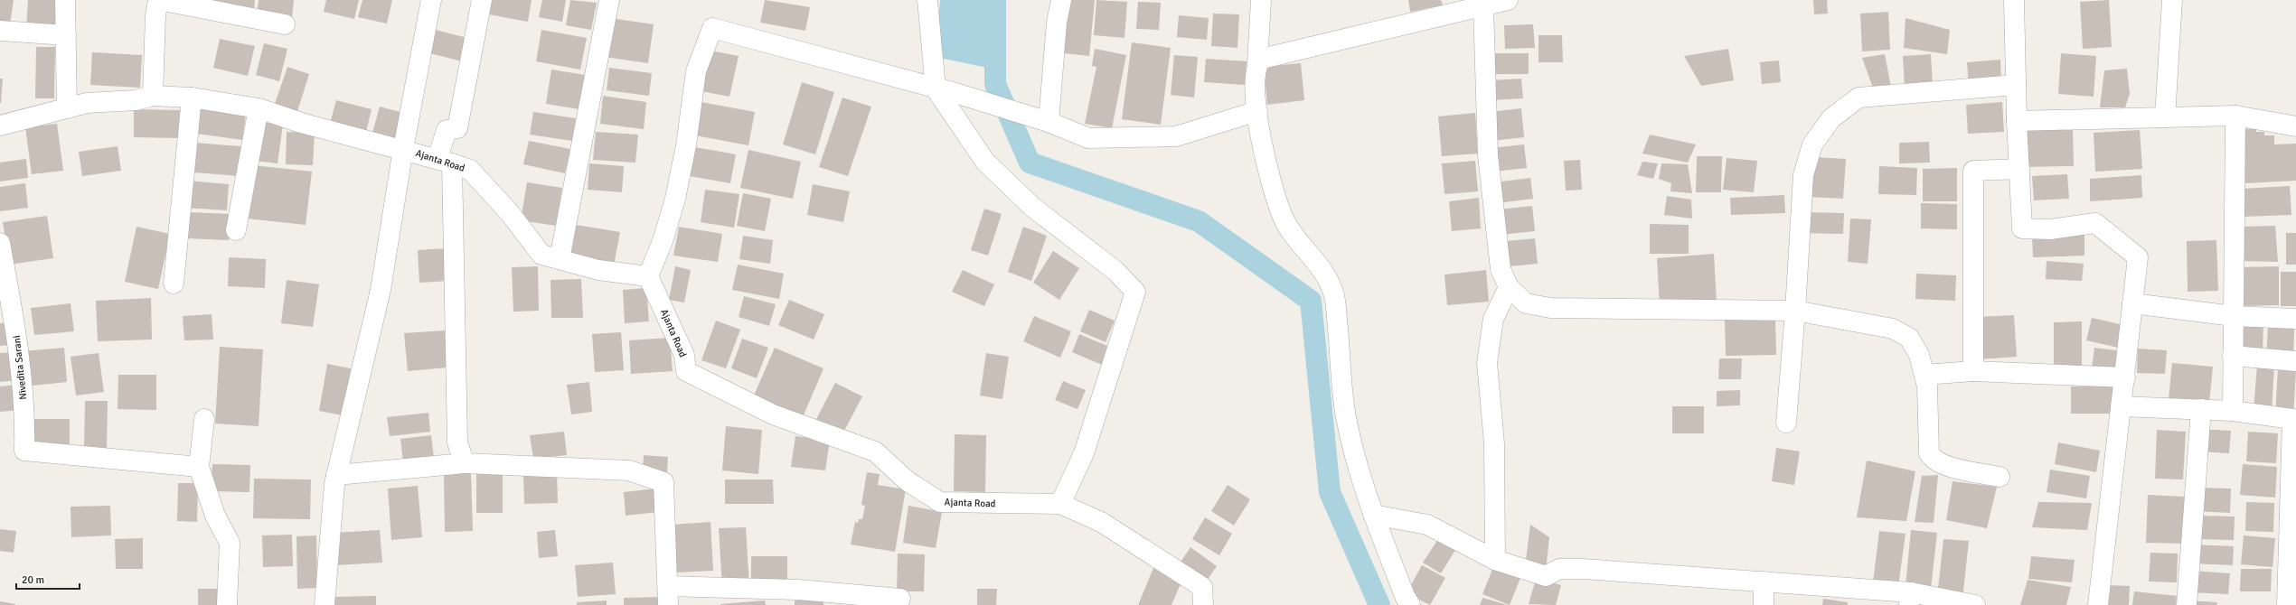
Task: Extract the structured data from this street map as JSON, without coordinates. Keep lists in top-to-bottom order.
{
  "streets": {
    "street": ["Ajanta Road", "Nivedita Sarani"]
  },
  "scale_bar": "20 m"
}
